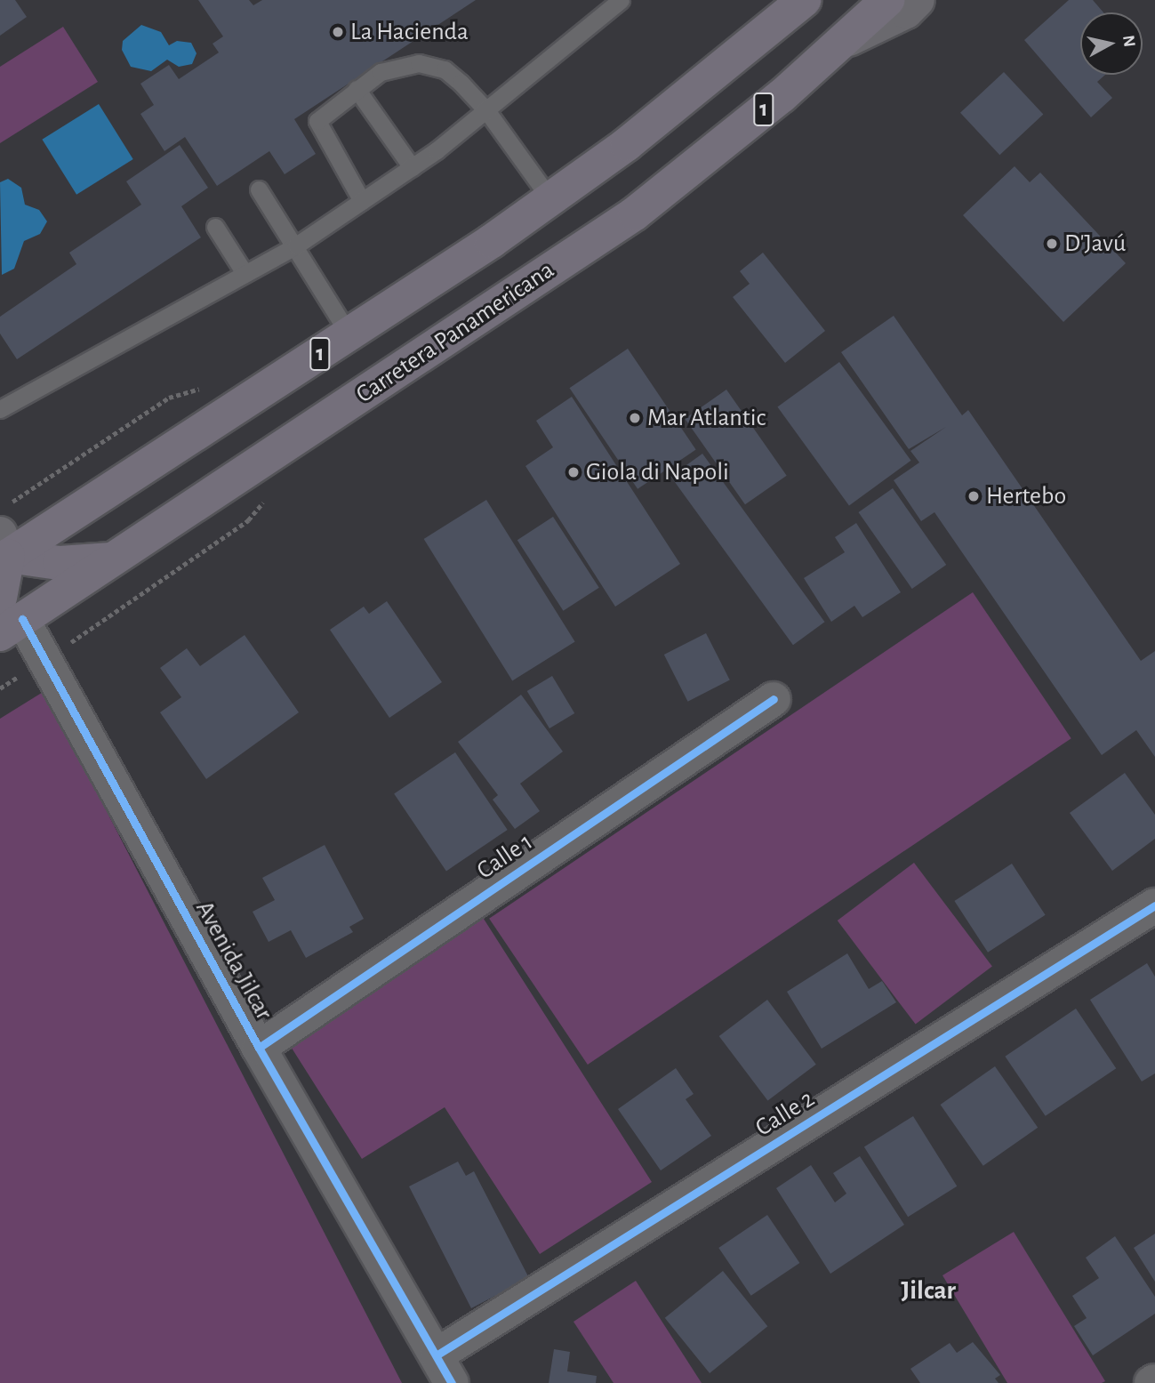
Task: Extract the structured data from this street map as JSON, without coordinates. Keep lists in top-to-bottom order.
{
  "streets": {
    "highway": ["1", "Carretera Panamericana"],
    "street": ["Calle 1", "Avenida Jilcar", "Calle 2"]
  },
  "crossings": [
    ["Carretera Panamericana", "Avenida Jilcar"],
    ["Calle 1", "Avenida Jilcar"],
    ["Avenida Jilcar", "Calle 2"]
  ],
  "districts": ["Jilcar"],
  "places": [
    "La Hacienda",
    "D'Javú",
    "Mar Atlantic",
    "Giola di Napoli",
    "Hertebo"
  ],
  "north": "right"
}
